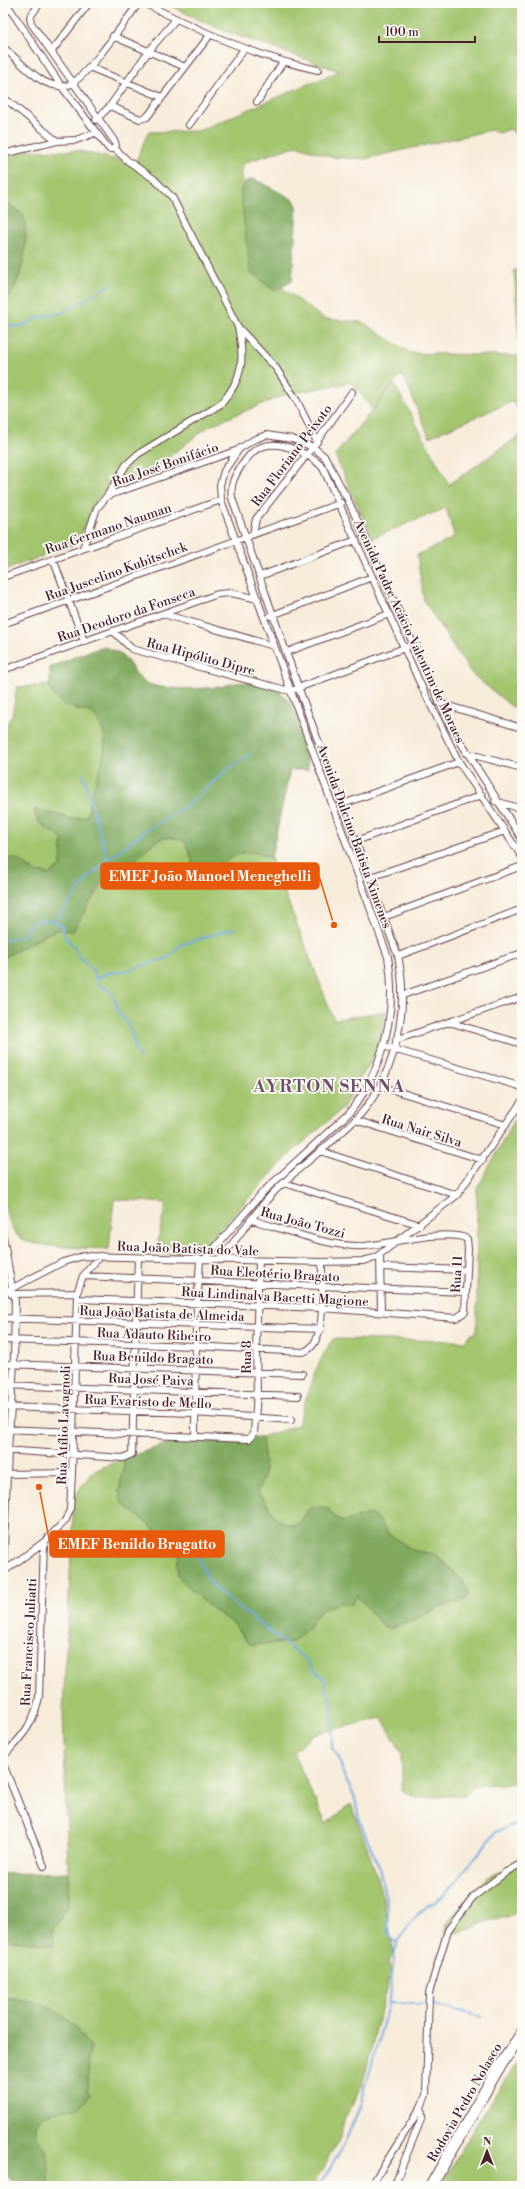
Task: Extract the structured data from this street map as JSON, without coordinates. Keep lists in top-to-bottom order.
{
  "streets": {
    "highway": ["Rodovia Pedro Nolasco"],
    "street": [
      "Rua Floriano Peixoto",
      "Rua José Bonifácio",
      "Rua Germano Nauman",
      "Rua Juscelino Kubitschek",
      "Rua Deodoro da Fonseca",
      "Avenida Padre Acácio Valentim de Moraes",
      "Rua Hipólito Dipre",
      "Avenida Dulcino Batista Ximenes",
      "Rua Nair Silva",
      "Rua João Tozzi",
      "Rua João Batista do Vale",
      "Rua Eleotério Bragato",
      "Rua 11",
      "Rua Lindinalva Bacetti Magione",
      "Rua João Batista de Almeida",
      "Rua Adauto Ribeiro",
      "Rua Benildo Bragato",
      "Rua 8",
      "Rua José Paiva",
      "Rua Evaristo de Mello",
      "Rua Atílio Lavagnoli",
      "Rua Francisco Juliatti"
    ]
  },
  "crossings": [
    ["Rua Floriano Peixoto", "Rua Juscelino Kubitschek"],
    ["Rua Floriano Peixoto", "Avenida Padre Acácio Valentim de Moraes"],
    ["Rua Floriano Peixoto", "Avenida Dulcino Batista Ximenes"],
    ["Rua José Bonifácio", "Rua Germano Nauman"],
    ["Rua José Bonifácio", "Avenida Dulcino Batista Ximenes"],
    ["Rua Germano Nauman", "Avenida Dulcino Batista Ximenes"],
    ["Rua Juscelino Kubitschek", "Avenida Padre Acácio Valentim de Moraes"],
    ["Rua Juscelino Kubitschek", "Avenida Dulcino Batista Ximenes"],
    ["Rua Deodoro da Fonseca", "Rua Hipólito Dipre"],
    ["Rua Deodoro da Fonseca", "Avenida Dulcino Batista Ximenes"],
    ["Avenida Padre Acácio Valentim de Moraes", "Avenida Dulcino Batista Ximenes"],
    ["Rua Hipólito Dipre", "Avenida Dulcino Batista Ximenes"],
    ["Avenida Dulcino Batista Ximenes", "Rua Nair Silva"],
    ["Avenida Dulcino Batista Ximenes", "Rua João Tozzi"],
    ["Avenida Dulcino Batista Ximenes", "Rua João Batista do Vale"],
    ["Rua João Tozzi", "Rua 11"],
    ["Rua João Batista do Vale", "Rua Lindinalva Bacetti Magione"],
    ["Rua João Batista do Vale", "Rua 8"],
    ["Rua João Batista do Vale", "Rua Atílio Lavagnoli"],
    ["Rua Eleotério Bragato", "Rua 11"],
    ["Rua Eleotério Bragato", "Rua 8"],
    ["Rua Eleotério Bragato", "Rua Atílio Lavagnoli"],
    ["Rua 11", "Rua Lindinalva Bacetti Magione"],
    ["Rua Lindinalva Bacetti Magione", "Rua 8"],
    ["Rua Lindinalva Bacetti Magione", "Rua Atílio Lavagnoli"],
    ["Rua João Batista de Almeida", "Rua Adauto Ribeiro"],
    ["Rua João Batista de Almeida", "Rua 8"],
    ["Rua João Batista de Almeida", "Rua Atílio Lavagnoli"],
    ["Rua Adauto Ribeiro", "Rua 8"],
    ["Rua Adauto Ribeiro", "Rua Atílio Lavagnoli"],
    ["Rua Benildo Bragato", "Rua 8"],
    ["Rua Benildo Bragato", "Rua Atílio Lavagnoli"],
    ["Rua 8", "Rua José Paiva"],
    ["Rua 8", "Rua Evaristo de Mello"],
    ["Rua José Paiva", "Rua Atílio Lavagnoli"],
    ["Rua Evaristo de Mello", "Rua Atílio Lavagnoli"],
    ["Rua Atílio Lavagnoli", "Rua Francisco Juliatti"]
  ],
  "districts": ["AYRTON SENNA"],
  "places": ["EMEF João Manoel Meneghelli", "EMEF Benildo Bragatto"],
  "scale_bar": "100 m",
  "north": "top"
}
